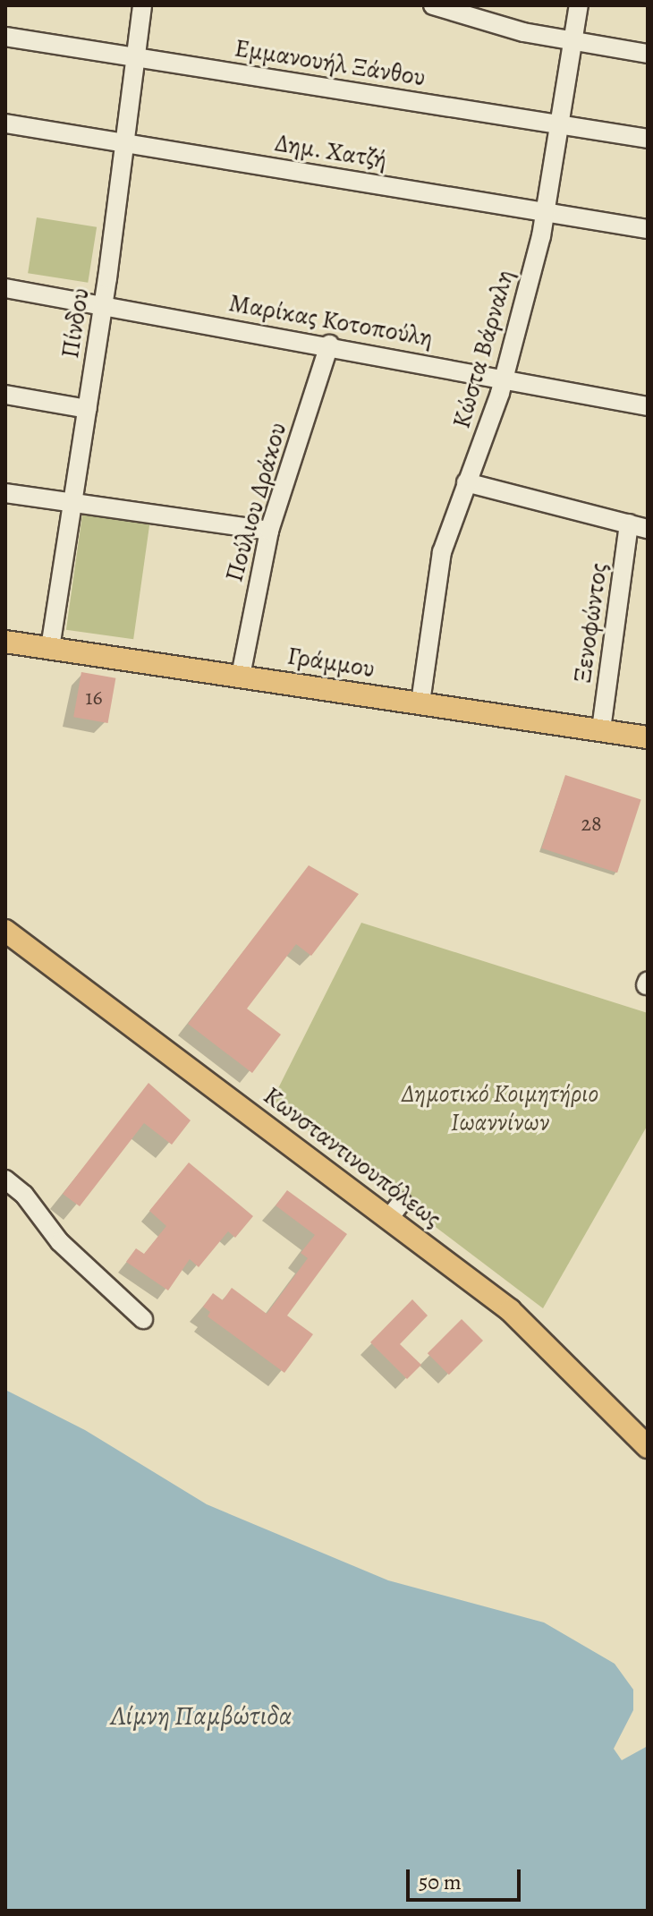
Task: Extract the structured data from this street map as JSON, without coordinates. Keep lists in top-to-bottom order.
{
  "streets": {
    "main road": ["Γράμμου", "Κωνσταντινουπόλεως"],
    "street": [
      "Εμμανουήλ Ξάνθου",
      "Δημ. Χατζή",
      "Μαρίκας Κοτοπούλη",
      "Πίνδου",
      "Κώστα Βάρναλη",
      "Πούλιου Δράκου",
      "Ξενοφώντος"
    ]
  },
  "crossings": [
    ["Εμμανουήλ Ξάνθου", "Πίνδου"],
    ["Εμμανουήλ Ξάνθου", "Κώστα Βάρναλη"],
    ["Δημ. Χατζή", "Πίνδου"],
    ["Δημ. Χατζή", "Κώστα Βάρναλη"],
    ["Μαρίκας Κοτοπούλη", "Πίνδου"],
    ["Μαρίκας Κοτοπούλη", "Κώστα Βάρναλη"],
    ["Μαρίκας Κοτοπούλη", "Πούλιου Δράκου"],
    ["Πίνδου", "Γράμμου"],
    ["Κώστα Βάρναλη", "Γράμμου"],
    ["Πούλιου Δράκου", "Γράμμου"],
    ["Ξενοφώντος", "Γράμμου"]
  ],
  "water": ["Λίμνη Παμβώτιδα"],
  "parks": ["Δημοτικό Κοιμητήριο Ιωαννίνων"],
  "house_numbers": ["16", "28"],
  "scale_bar": "50 m"
}
